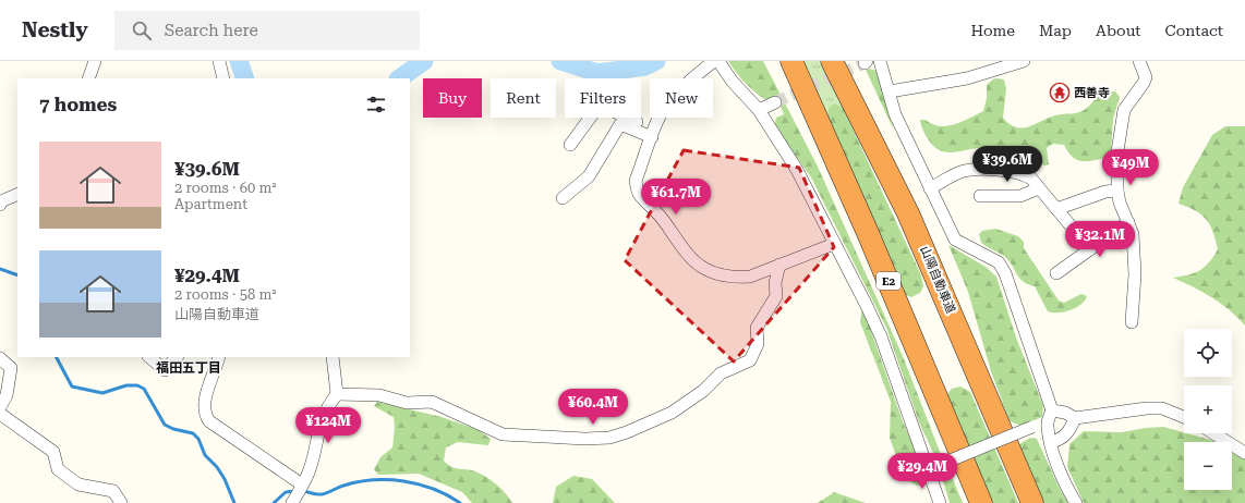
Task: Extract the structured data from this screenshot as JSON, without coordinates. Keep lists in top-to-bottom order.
{
  "streets": {
    "highway": ["山陽自動車道", "E2"]
  },
  "districts": ["福田五丁目"],
  "places": {
    "temple": ["西善寺"]
  },
  "page": {
    "header": "Nestly",
    "search": "Search here",
    "nav": [
      "Home",
      "Map",
      "About",
      "Contact"
    ],
    "chip": [
      "Buy",
      "Rent",
      "Filters",
      "New"
    ],
    "heading": "7 homes",
    "list": [
      {
        "name": "¥39.6M",
        "note": "2 rooms · 60 m² · Apartment"
      },
      {
        "name": "¥29.4M",
        "note": "2 rooms · 58 m² · 山陽自動車道"
      }
    ],
    "price": [
      "¥39.6M",
      "¥49M",
      "¥61.7M",
      "¥32.1M",
      "¥60.4M",
      "¥124M",
      "¥29.4M"
    ],
    "map_buttons": ["+", "−"]
  }
}
